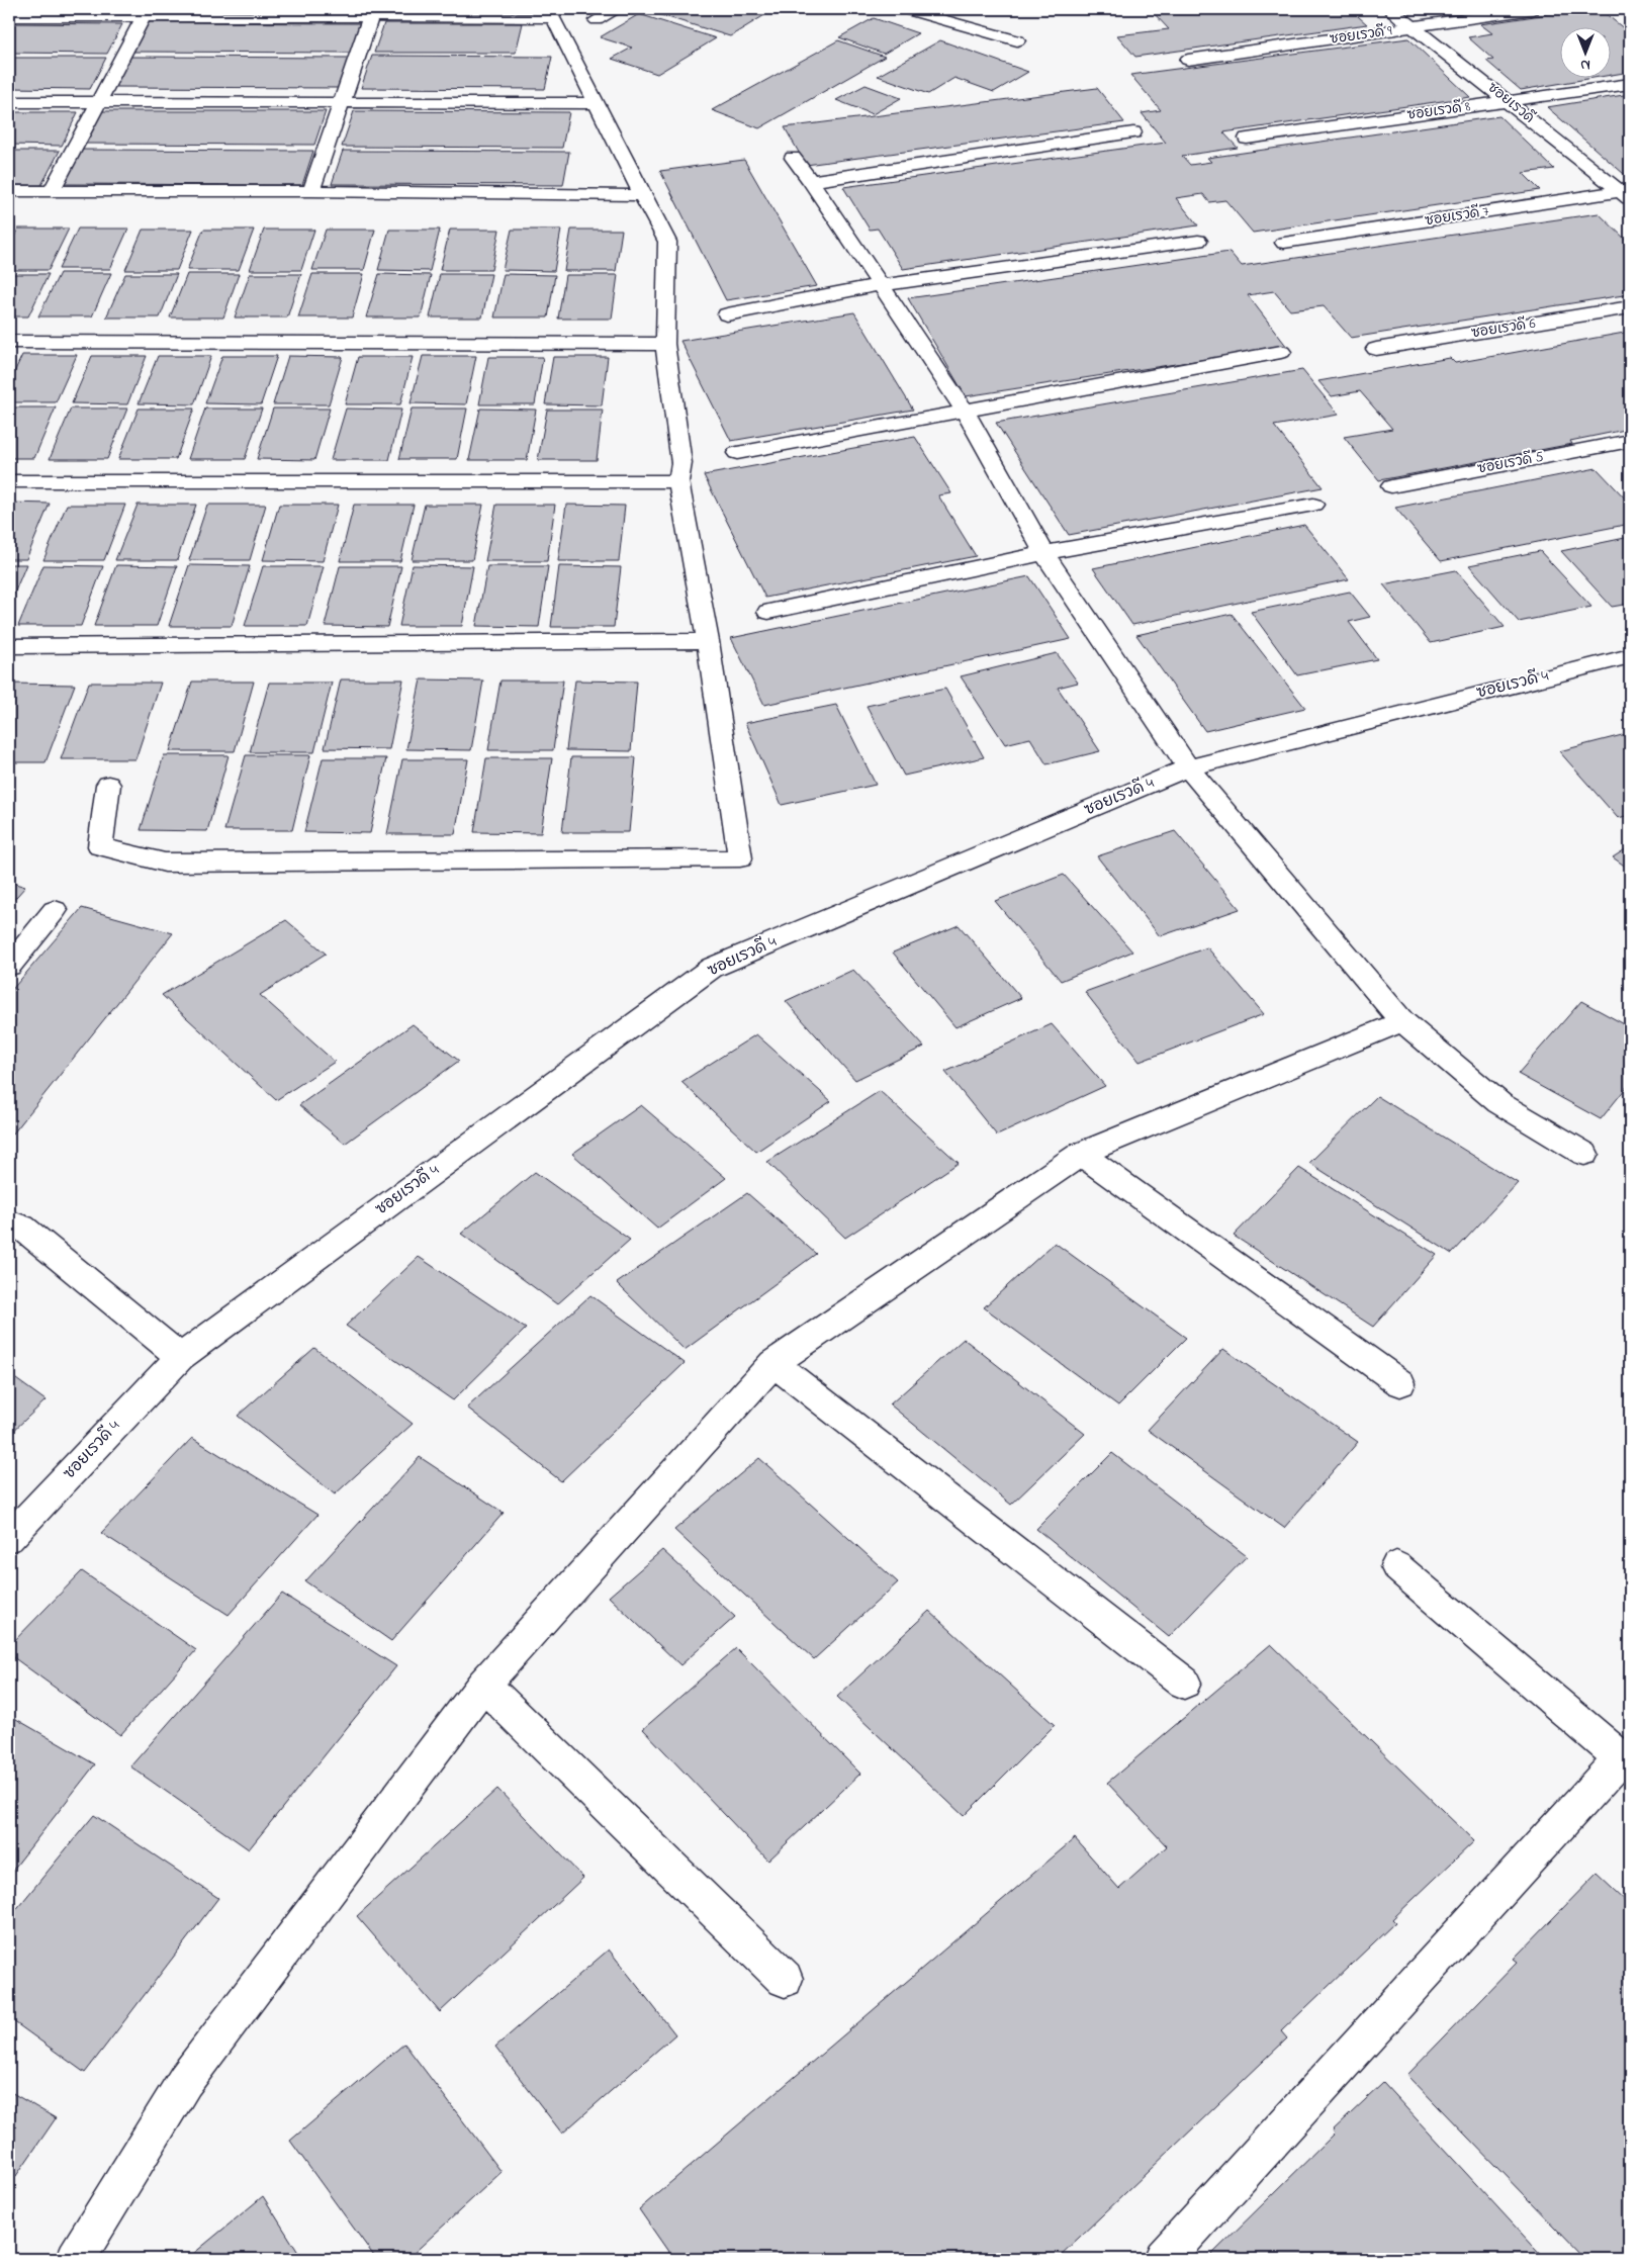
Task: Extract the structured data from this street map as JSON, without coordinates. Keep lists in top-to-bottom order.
{
  "streets": {
    "street": [
      "ซอยเรวดี 9",
      "ซอยเรวดี",
      "ซอยเรวดี 8",
      "ซอยเรวดี 7",
      "ซอยเรวดี 6",
      "ซอยเรวดี 5",
      "ซอยเรวดี 4"
    ]
  },
  "crossings": [
    ["ซอยเรวดี 9", "ซอยเรวดี"],
    ["ซอยเรวดี", "ซอยเรวดี 8"],
    ["ซอยเรวดี", "ซอยเรวดี 7"]
  ],
  "north": "bottom"
}
